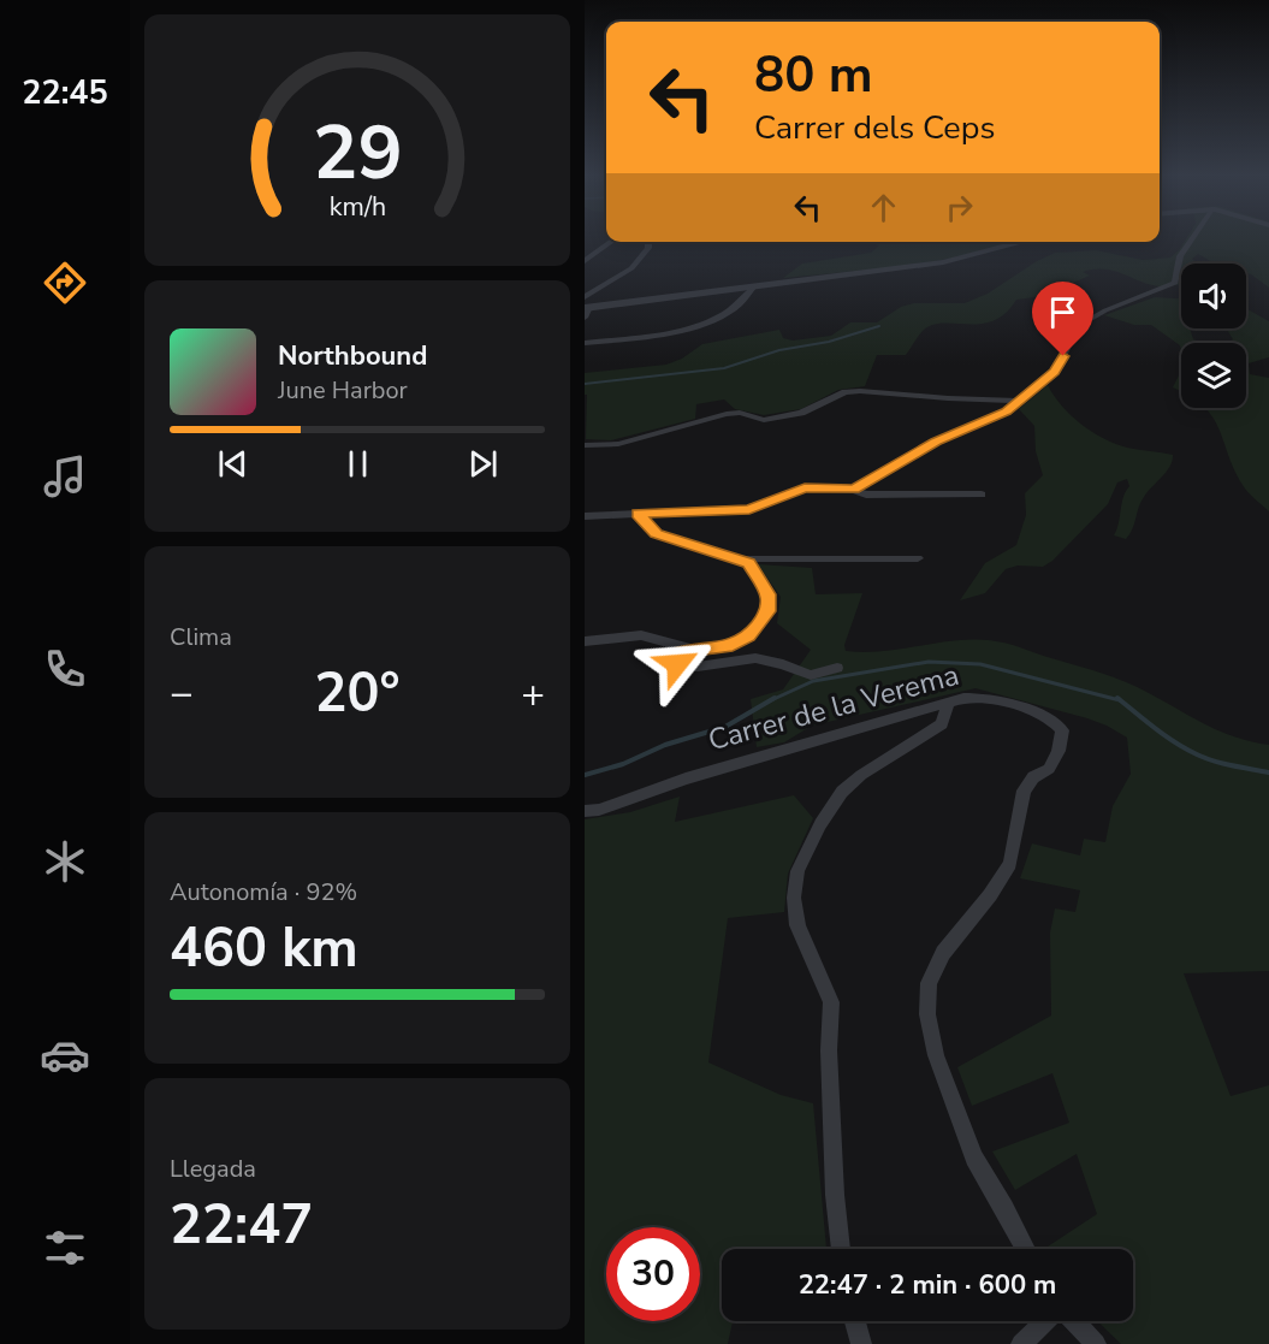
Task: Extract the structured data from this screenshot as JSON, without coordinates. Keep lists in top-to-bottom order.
{
  "streets": {
    "street": ["Carrer de la Verema"]
  },
  "page": {
    "tabs": "22:45",
    "turn": ["80 m", "Carrer dels Ceps"],
    "song": ["Northbound", "June Harbor"],
    "tile": [
      "Clima",
      ["Autonomía · 92%", "460 km"],
      ["Llegada", "22:47"]
    ],
    "heat": ["−", "20°", "+"],
    "limit": "30",
    "trip": "22:47 · 2 min · 600 m",
    "gauge": ["29", "km/h"]
  }
}
